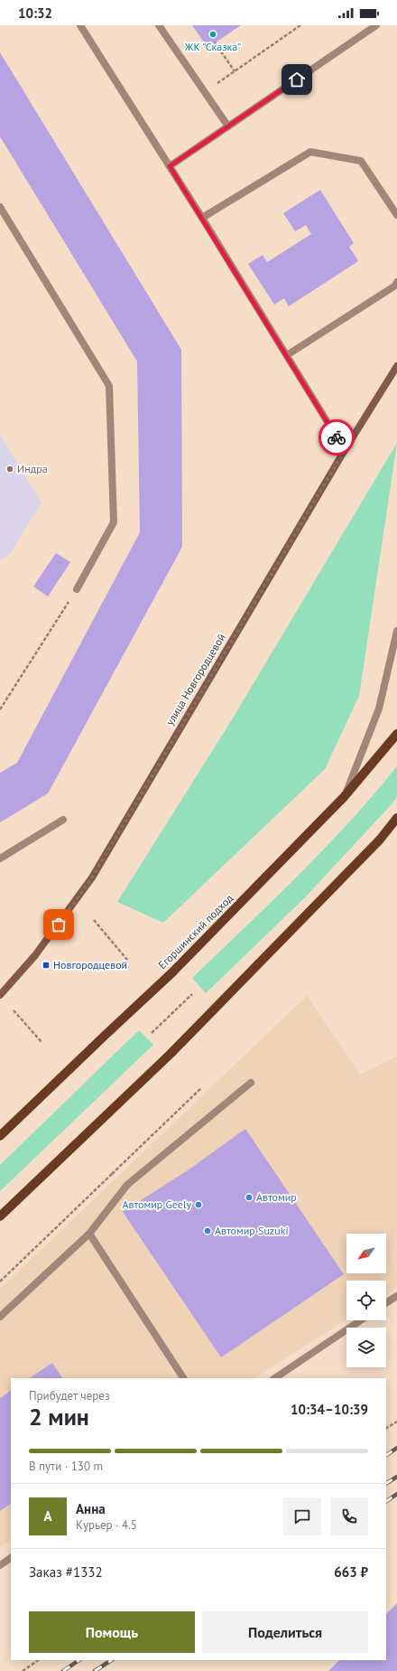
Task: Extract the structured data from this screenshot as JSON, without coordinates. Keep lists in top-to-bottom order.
{
  "streets": {
    "main road": ["Егоршинский подход"],
    "street": ["улица Новгородцевой"]
  },
  "places": {
    "other": [
      "ЖК \"Сказка\"",
      "Индра",
      "Автомир",
      "Автомир Geely",
      "Автомир Suzuki"
    ],
    "transit": ["Новгородцевой"]
  },
  "north": "bottom left",
  "page": {
    "status": "10:32",
    "heading": ["2 мин", "Прибудет через", "10:34–10:39"],
    "panel": [
      "Анна",
      "Курьер · 4.5",
      "Заказ #1332",
      "663 ₽"
    ],
    "bar": "В пути · 130 m",
    "round": "А",
    "buttons": ["Помощь", "Поделиться"]
  }
}
